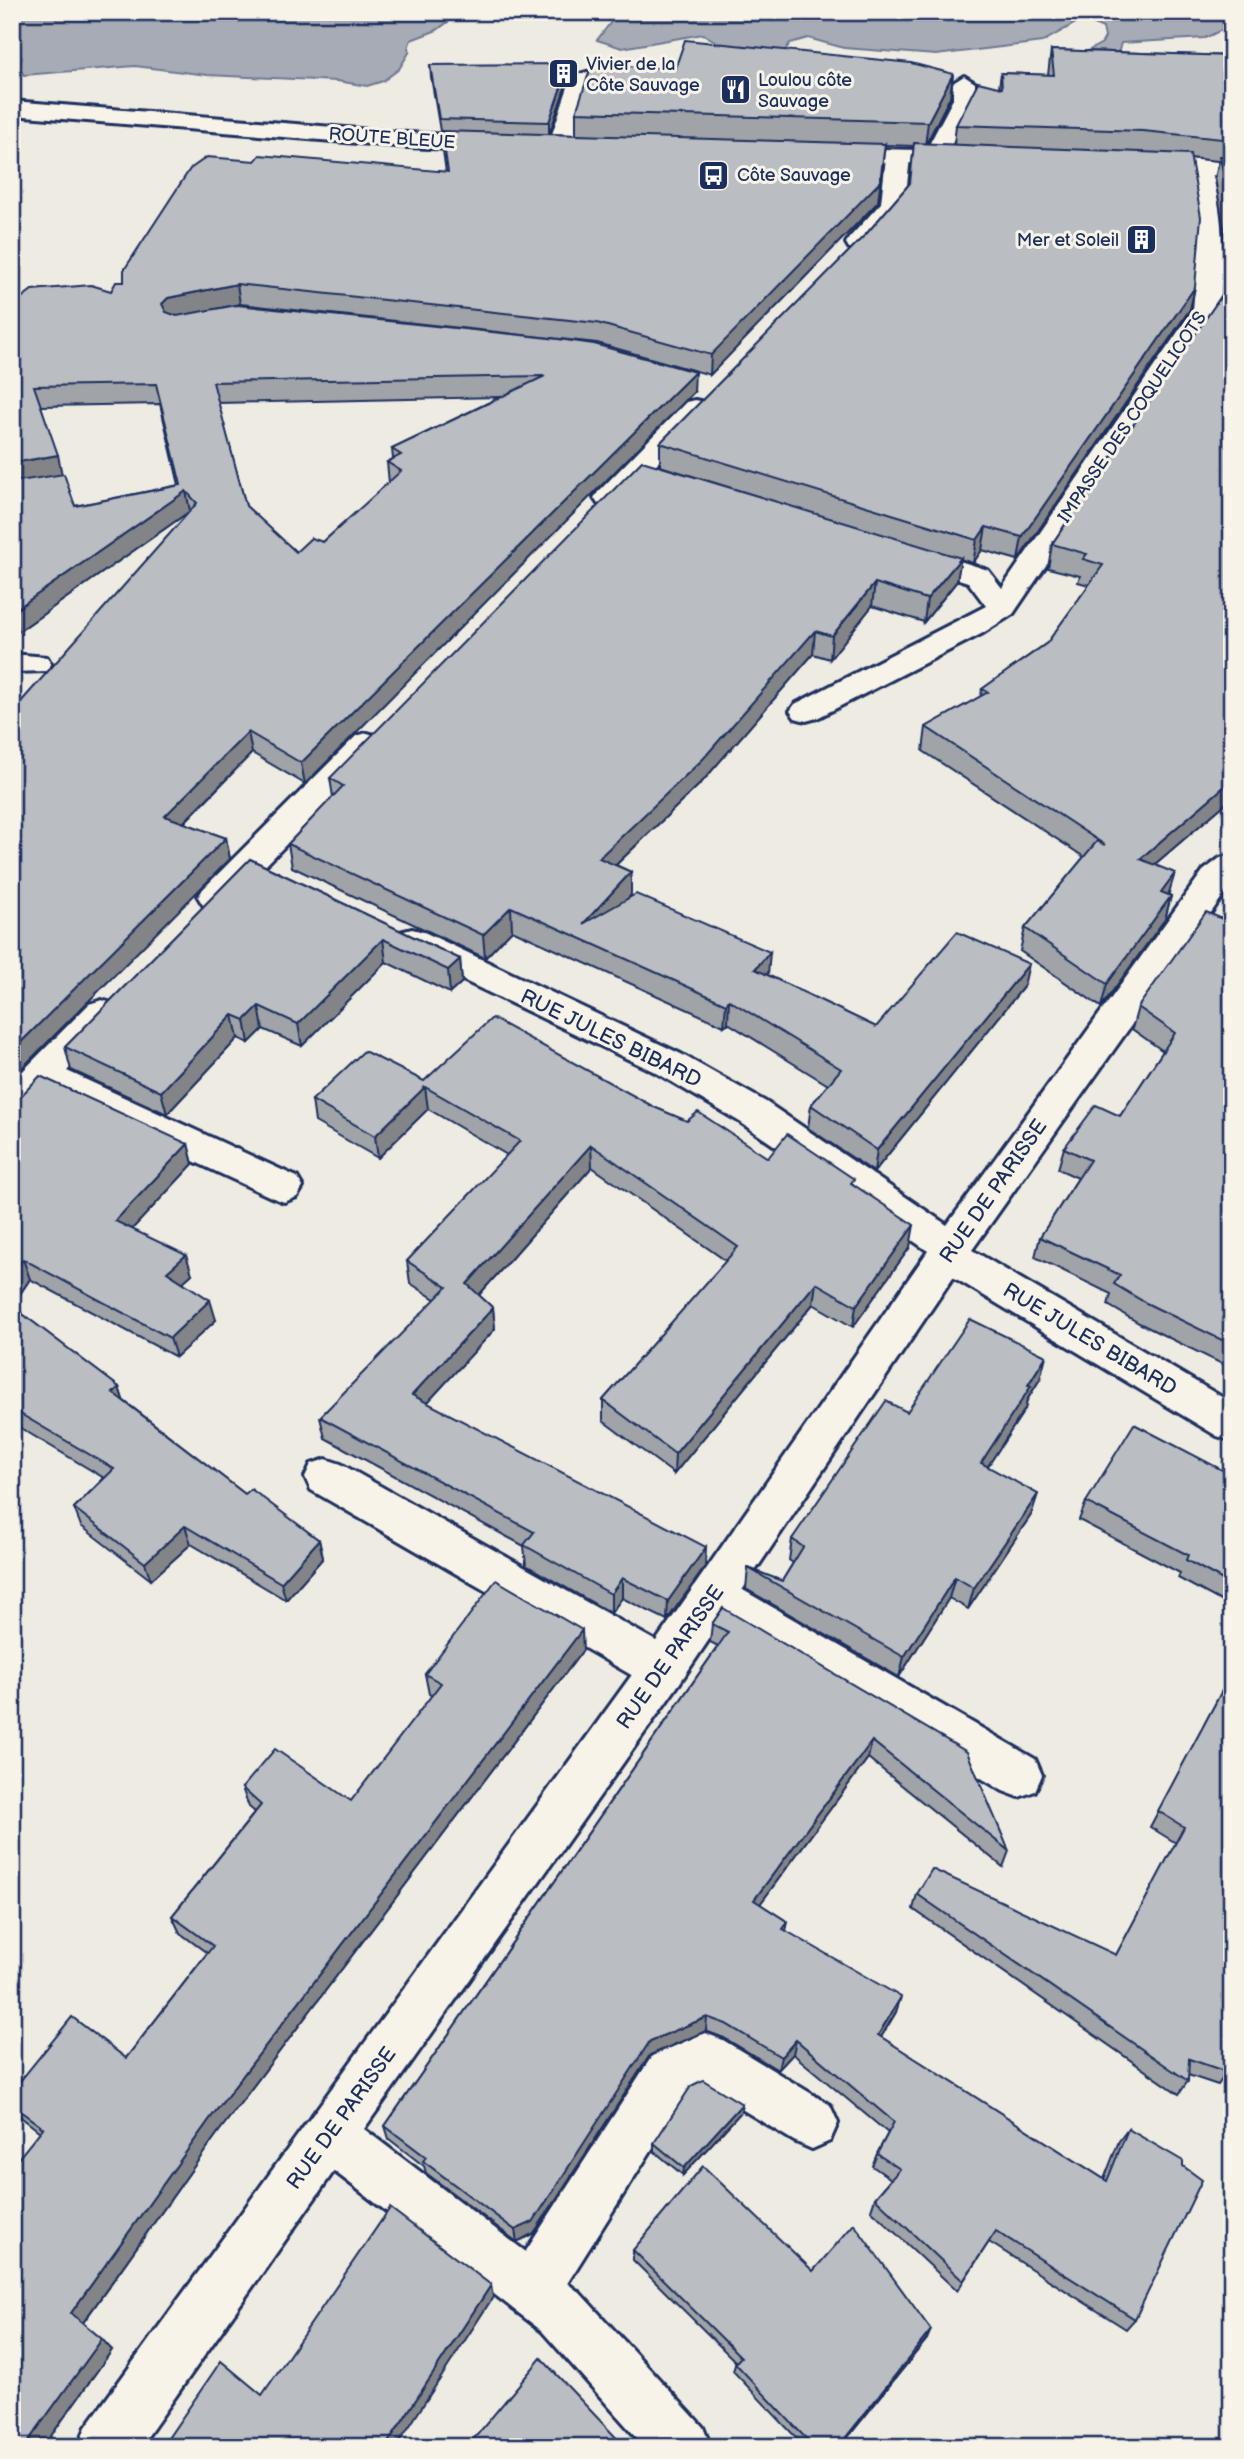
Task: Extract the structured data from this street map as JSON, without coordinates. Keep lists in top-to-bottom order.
{
  "streets": {
    "street": [
      "ROUTE BLEUE",
      "IMPASSE DES COQUELICOTS",
      "RUE JULES BIBARD",
      "RUE DE PARISSE"
    ]
  },
  "crossings": [
    ["RUE JULES BIBARD", "RUE DE PARISSE"]
  ],
  "places": {
    "building": ["Vivier de la Côte Sauvage", "Mer et Soleil"],
    "restaurant": ["Loulou côte Sauvage"],
    "bus stop": ["Côte Sauvage"]
  }
}
